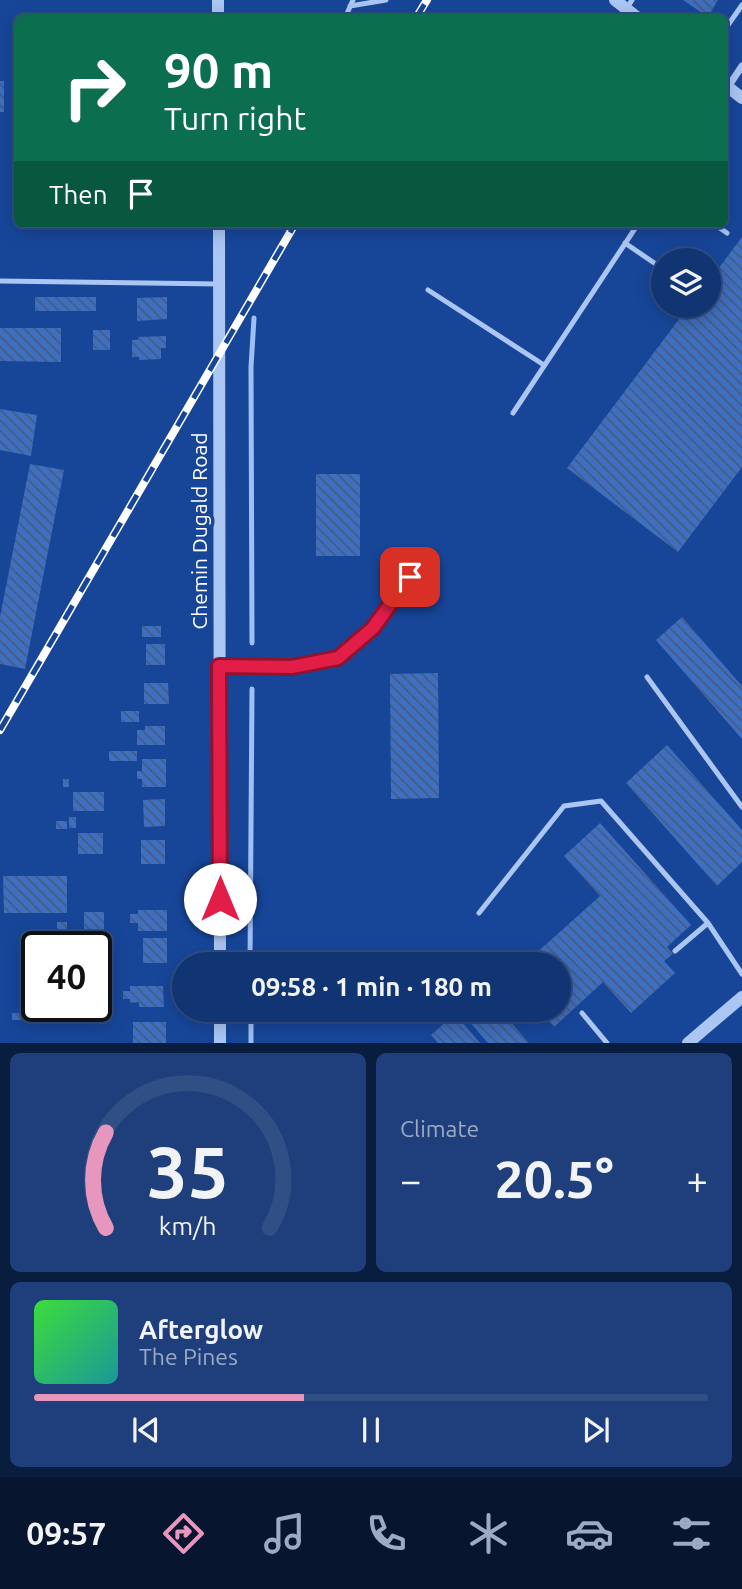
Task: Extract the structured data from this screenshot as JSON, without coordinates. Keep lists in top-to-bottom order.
{
  "streets": {
    "street": ["Chemin Dugald Road"]
  },
  "page": {
    "turn": ["90 m", "Turn right"],
    "then": "Then",
    "limit": "40",
    "trip": "09:58 · 1 min · 180 m",
    "tile": "Climate",
    "heat": ["−", "20.5°", "+"],
    "song": ["Afterglow", "The Pines"],
    "tabs": "09:57",
    "gauge": ["35", "km/h"]
  }
}
